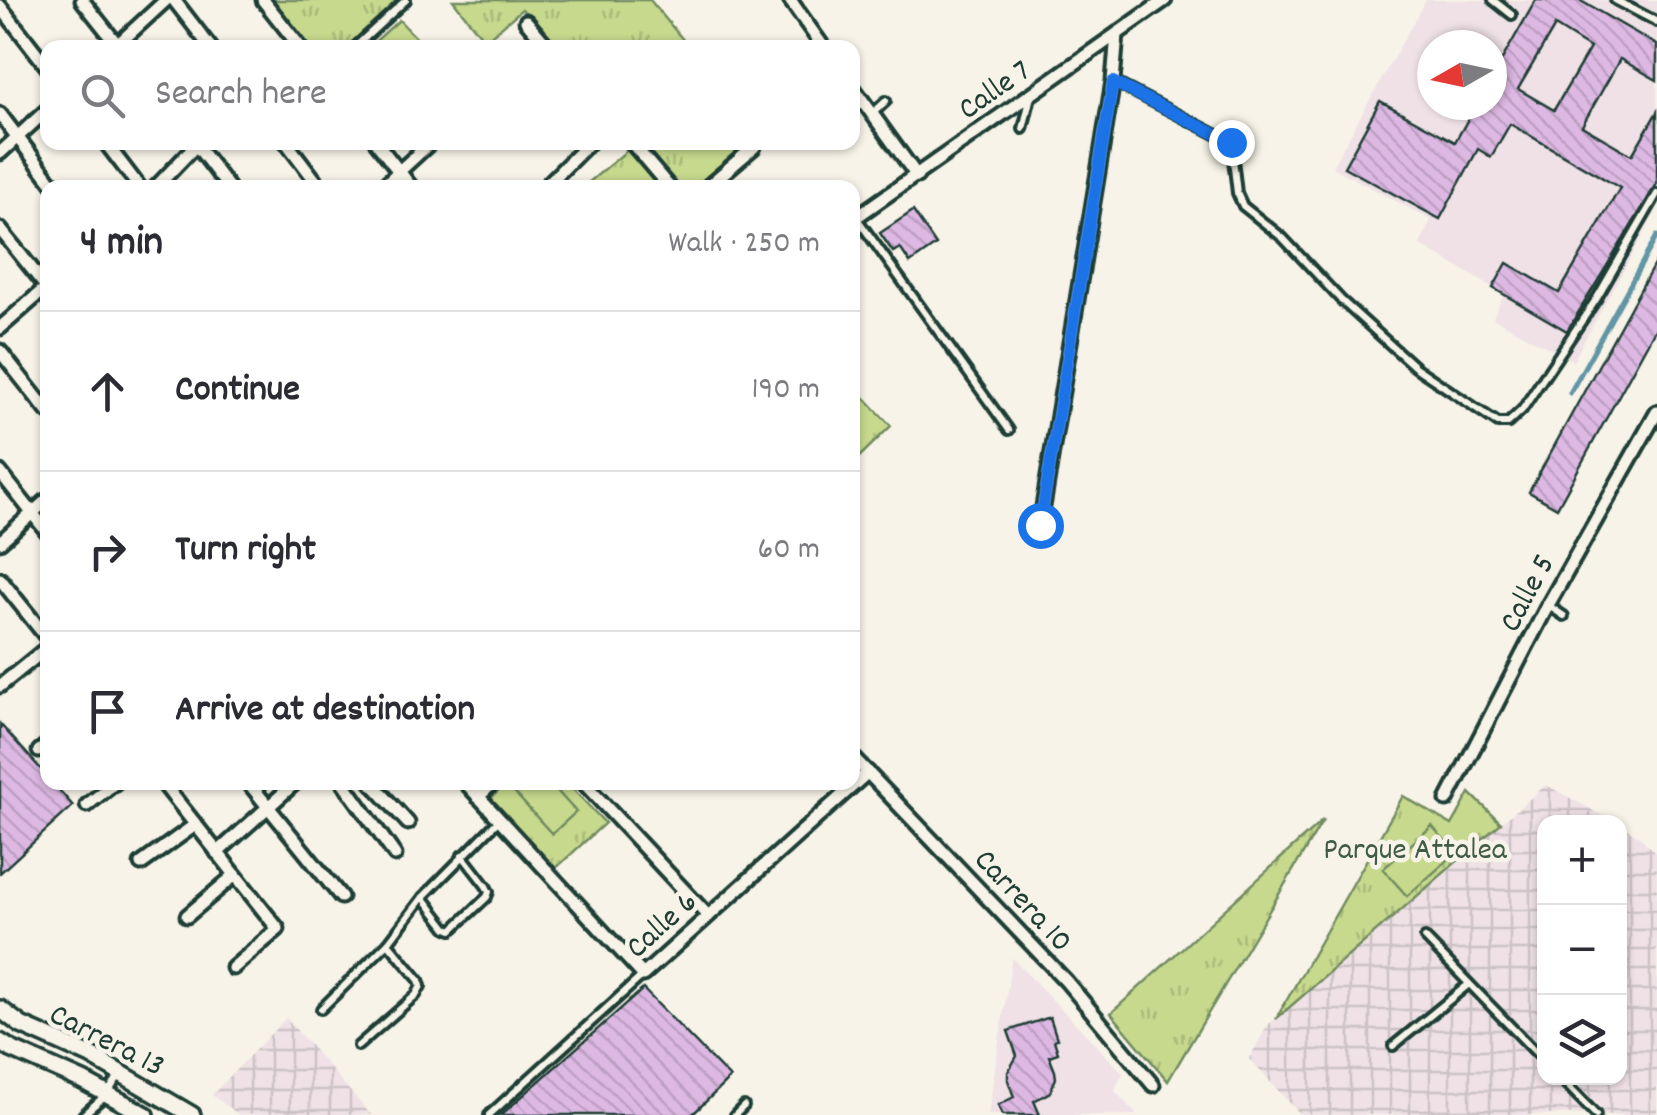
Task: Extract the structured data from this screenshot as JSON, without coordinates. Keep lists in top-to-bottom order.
{
  "streets": {
    "street": [
      "Calle 7",
      "Calle 5",
      "Carrera 10",
      "Calle 6",
      "Carrera 13"
    ]
  },
  "crossings": [
    ["Carrera 10", "Calle 6"]
  ],
  "parks": ["Parque Attalea"],
  "north": "left",
  "page": {
    "search": "Search here",
    "heading": ["4 min", "Walk · 250 m"],
    "list": [
      ["Continue", "190 m"],
      ["Turn right", "60 m"],
      "Arrive at destination"
    ],
    "map_buttons": ["+", "−"]
  }
}
